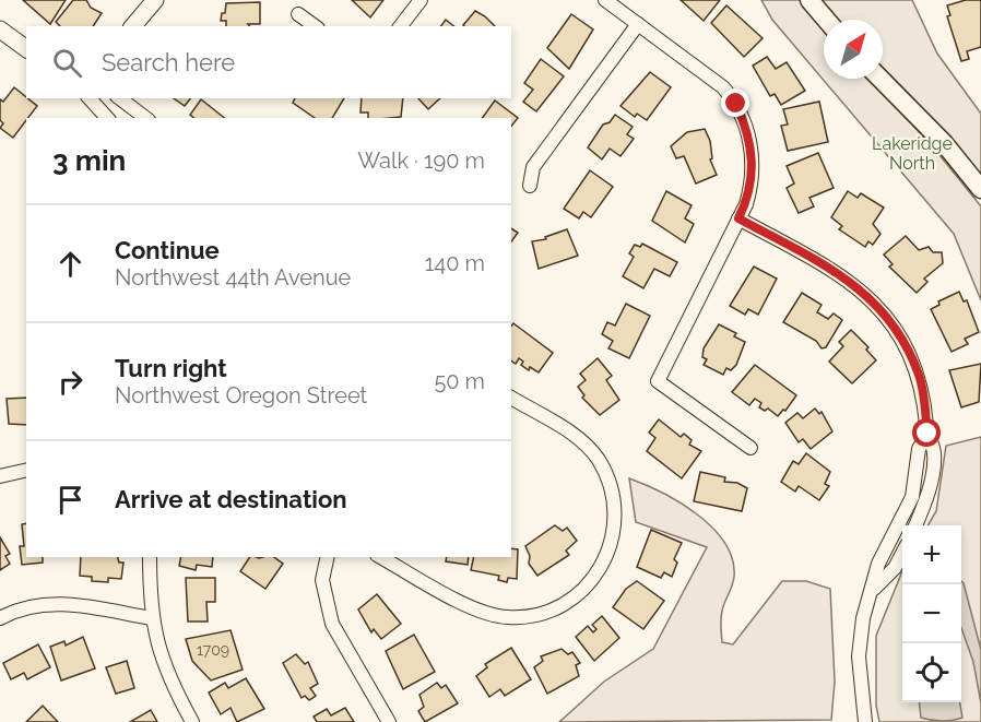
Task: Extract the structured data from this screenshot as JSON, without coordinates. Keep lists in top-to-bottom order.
{
  "parks": ["Lakeridge North"],
  "house_numbers": ["1709"],
  "north": "top right",
  "page": {
    "search": "Search here",
    "heading": ["3 min", "Walk · 190 m"],
    "list": [
      ["Continue", "Northwest 44th Avenue", "140 m"],
      ["Turn right", "Northwest Oregon Street", "50 m"],
      "Arrive at destination"
    ],
    "map_buttons": ["+", "−"]
  }
}
